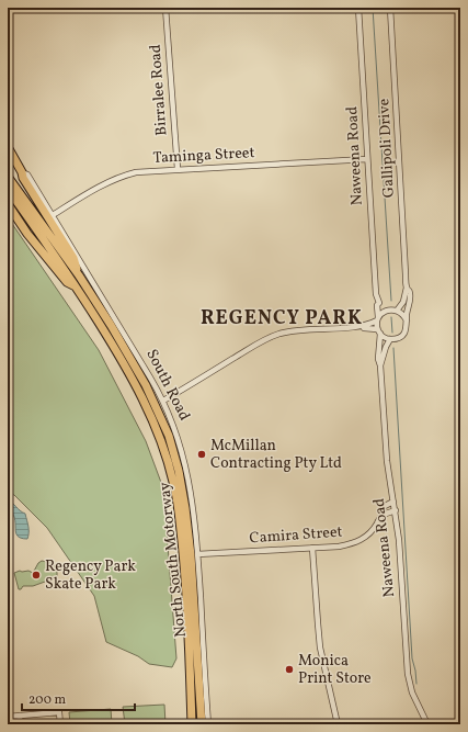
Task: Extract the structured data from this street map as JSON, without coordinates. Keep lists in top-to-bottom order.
{
  "streets": {
    "highway": ["South Road", "North South Motorway"],
    "street": [
      "Birralee Road",
      "Gallipoli Drive",
      "Taminga Street",
      "Naweena Road",
      "Camira Street"
    ]
  },
  "crossings": [
    ["Birralee Road", "Taminga Street"],
    ["Gallipoli Drive", "Naweena Road"],
    ["Taminga Street", "Naweena Road"],
    ["Taminga Street", "South Road"],
    ["Naweena Road", "Camira Street"],
    ["South Road", "Camira Street"]
  ],
  "districts": ["REGENCY PARK"],
  "places": ["McMillan Contracting Pty Ltd", "Regency Park Skate Park", "Monica Print Store"],
  "scale_bar": "200 m"
}
